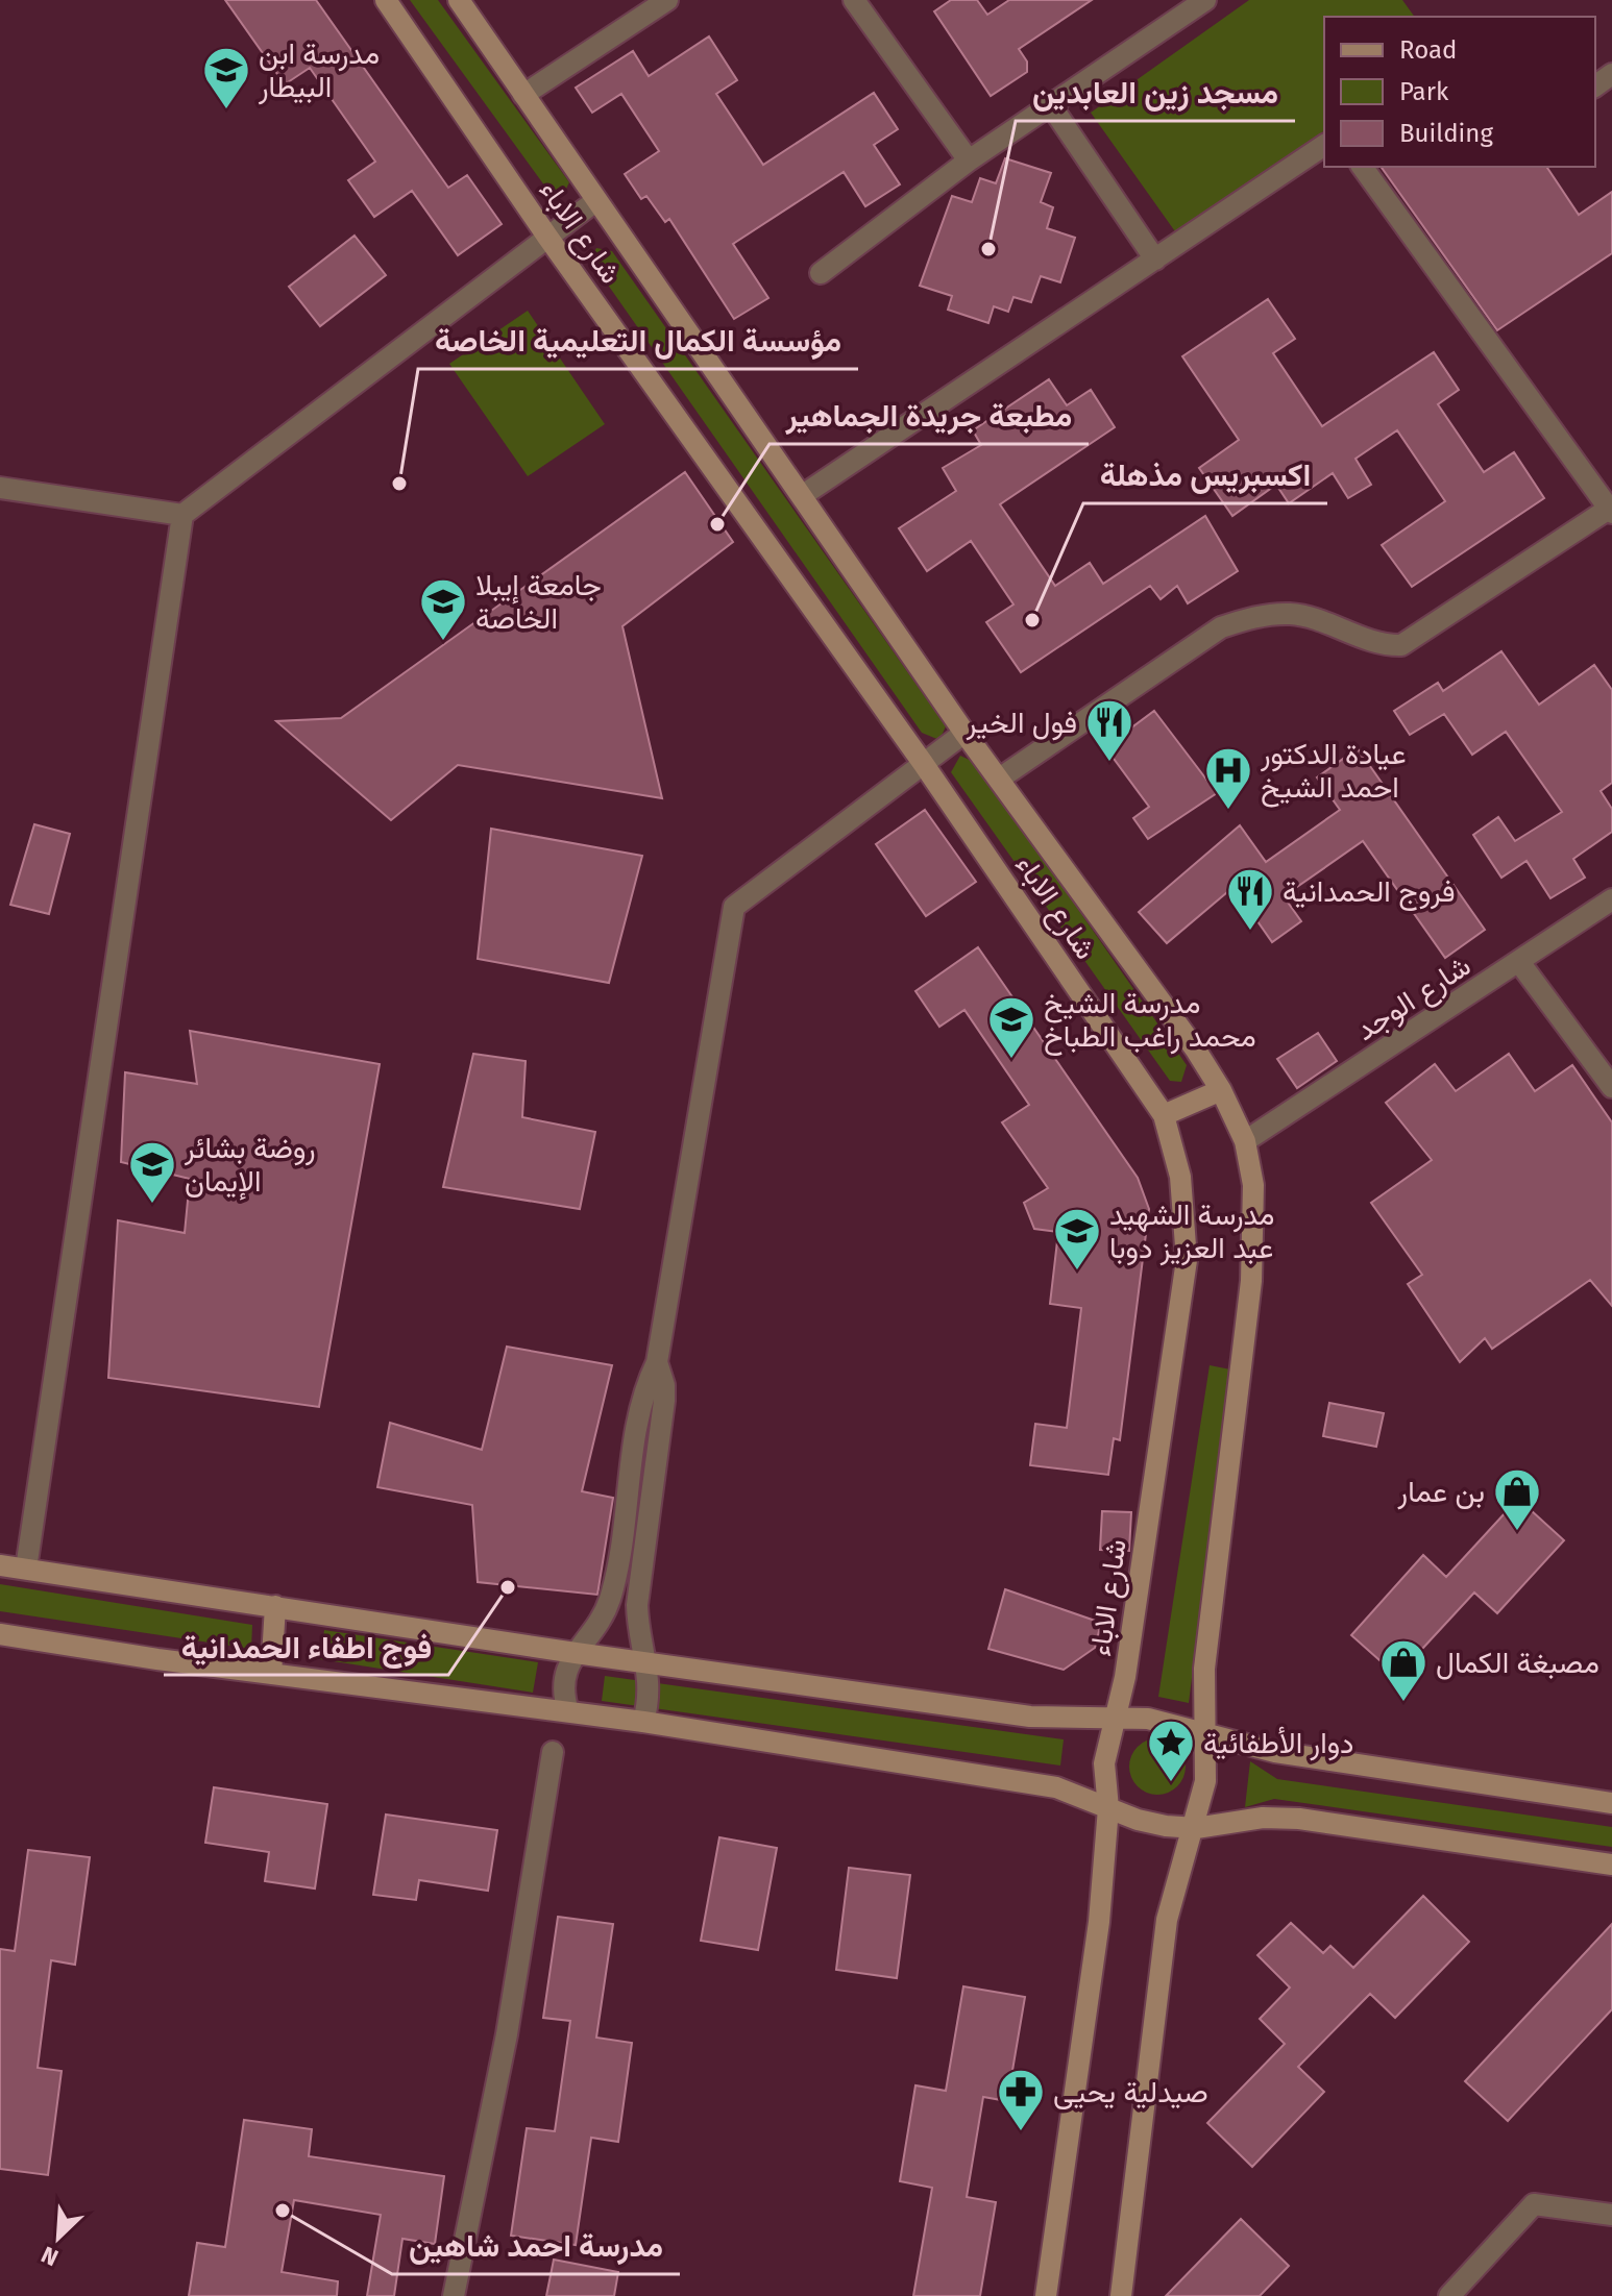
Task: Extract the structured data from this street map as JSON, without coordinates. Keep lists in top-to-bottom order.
{
  "streets": {
    "main road": ["شارع الاباء"],
    "street": ["شارع الوجد"]
  },
  "crossings": [
    ["شارع الاباء", "شارع الوجد"]
  ],
  "places": {
    "school or university": [
      "مدرسة ابن البيطار",
      "جامعة إيبلا الخاصة",
      "مدرسة الشيخ محمد راغب الطباخ",
      "روضة بشائر الإيمان",
      "مدرسة الشهيد عبد العزيز دوبا"
    ],
    "other": [
      "مسجد زين العابدين",
      "مؤسسة الكمال التعليمية الخاصة",
      "مطبعة جريدة الجماهير",
      "اكسبريس مذهلة",
      "فوج اطفاء الحمدانية",
      "مدرسة احمد شاهين"
    ],
    "restaurant": ["فول الخير", "فروج الحمدانية"],
    "hospital": ["عيادة الدكتور احمد الشيخ"],
    "shop": ["بن عمار", "مصبغة الكمال"],
    "place": ["دوار الأطفائية"],
    "pharmacy": ["صيدلية يحيى"]
  },
  "legend": ["Road", "Park", "Building"],
  "north": "bottom left"
}
